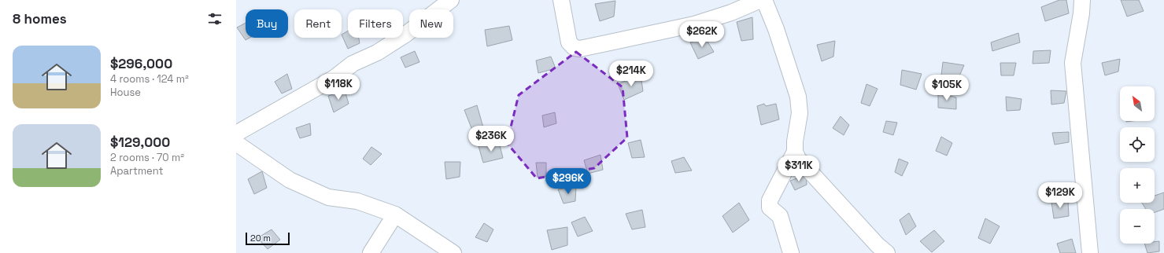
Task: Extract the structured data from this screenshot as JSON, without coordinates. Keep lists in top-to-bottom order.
{
  "scale_bar": "20 m",
  "north": "top left",
  "page": {
    "heading": "8 homes",
    "chip": [
      "Buy",
      "Rent",
      "Filters",
      "New"
    ],
    "price": [
      "$262K",
      "$214K",
      "$118K",
      "$105K",
      "$236K",
      "$311K",
      "$296K",
      "$129K"
    ],
    "list": [
      {
        "name": "$296,000",
        "note": "4 rooms · 124 m² · House"
      },
      {
        "name": "$129,000",
        "note": "2 rooms · 70 m² · Apartment"
      }
    ],
    "map_buttons": ["+", "−"],
    "scale": "20 m"
  }
}
